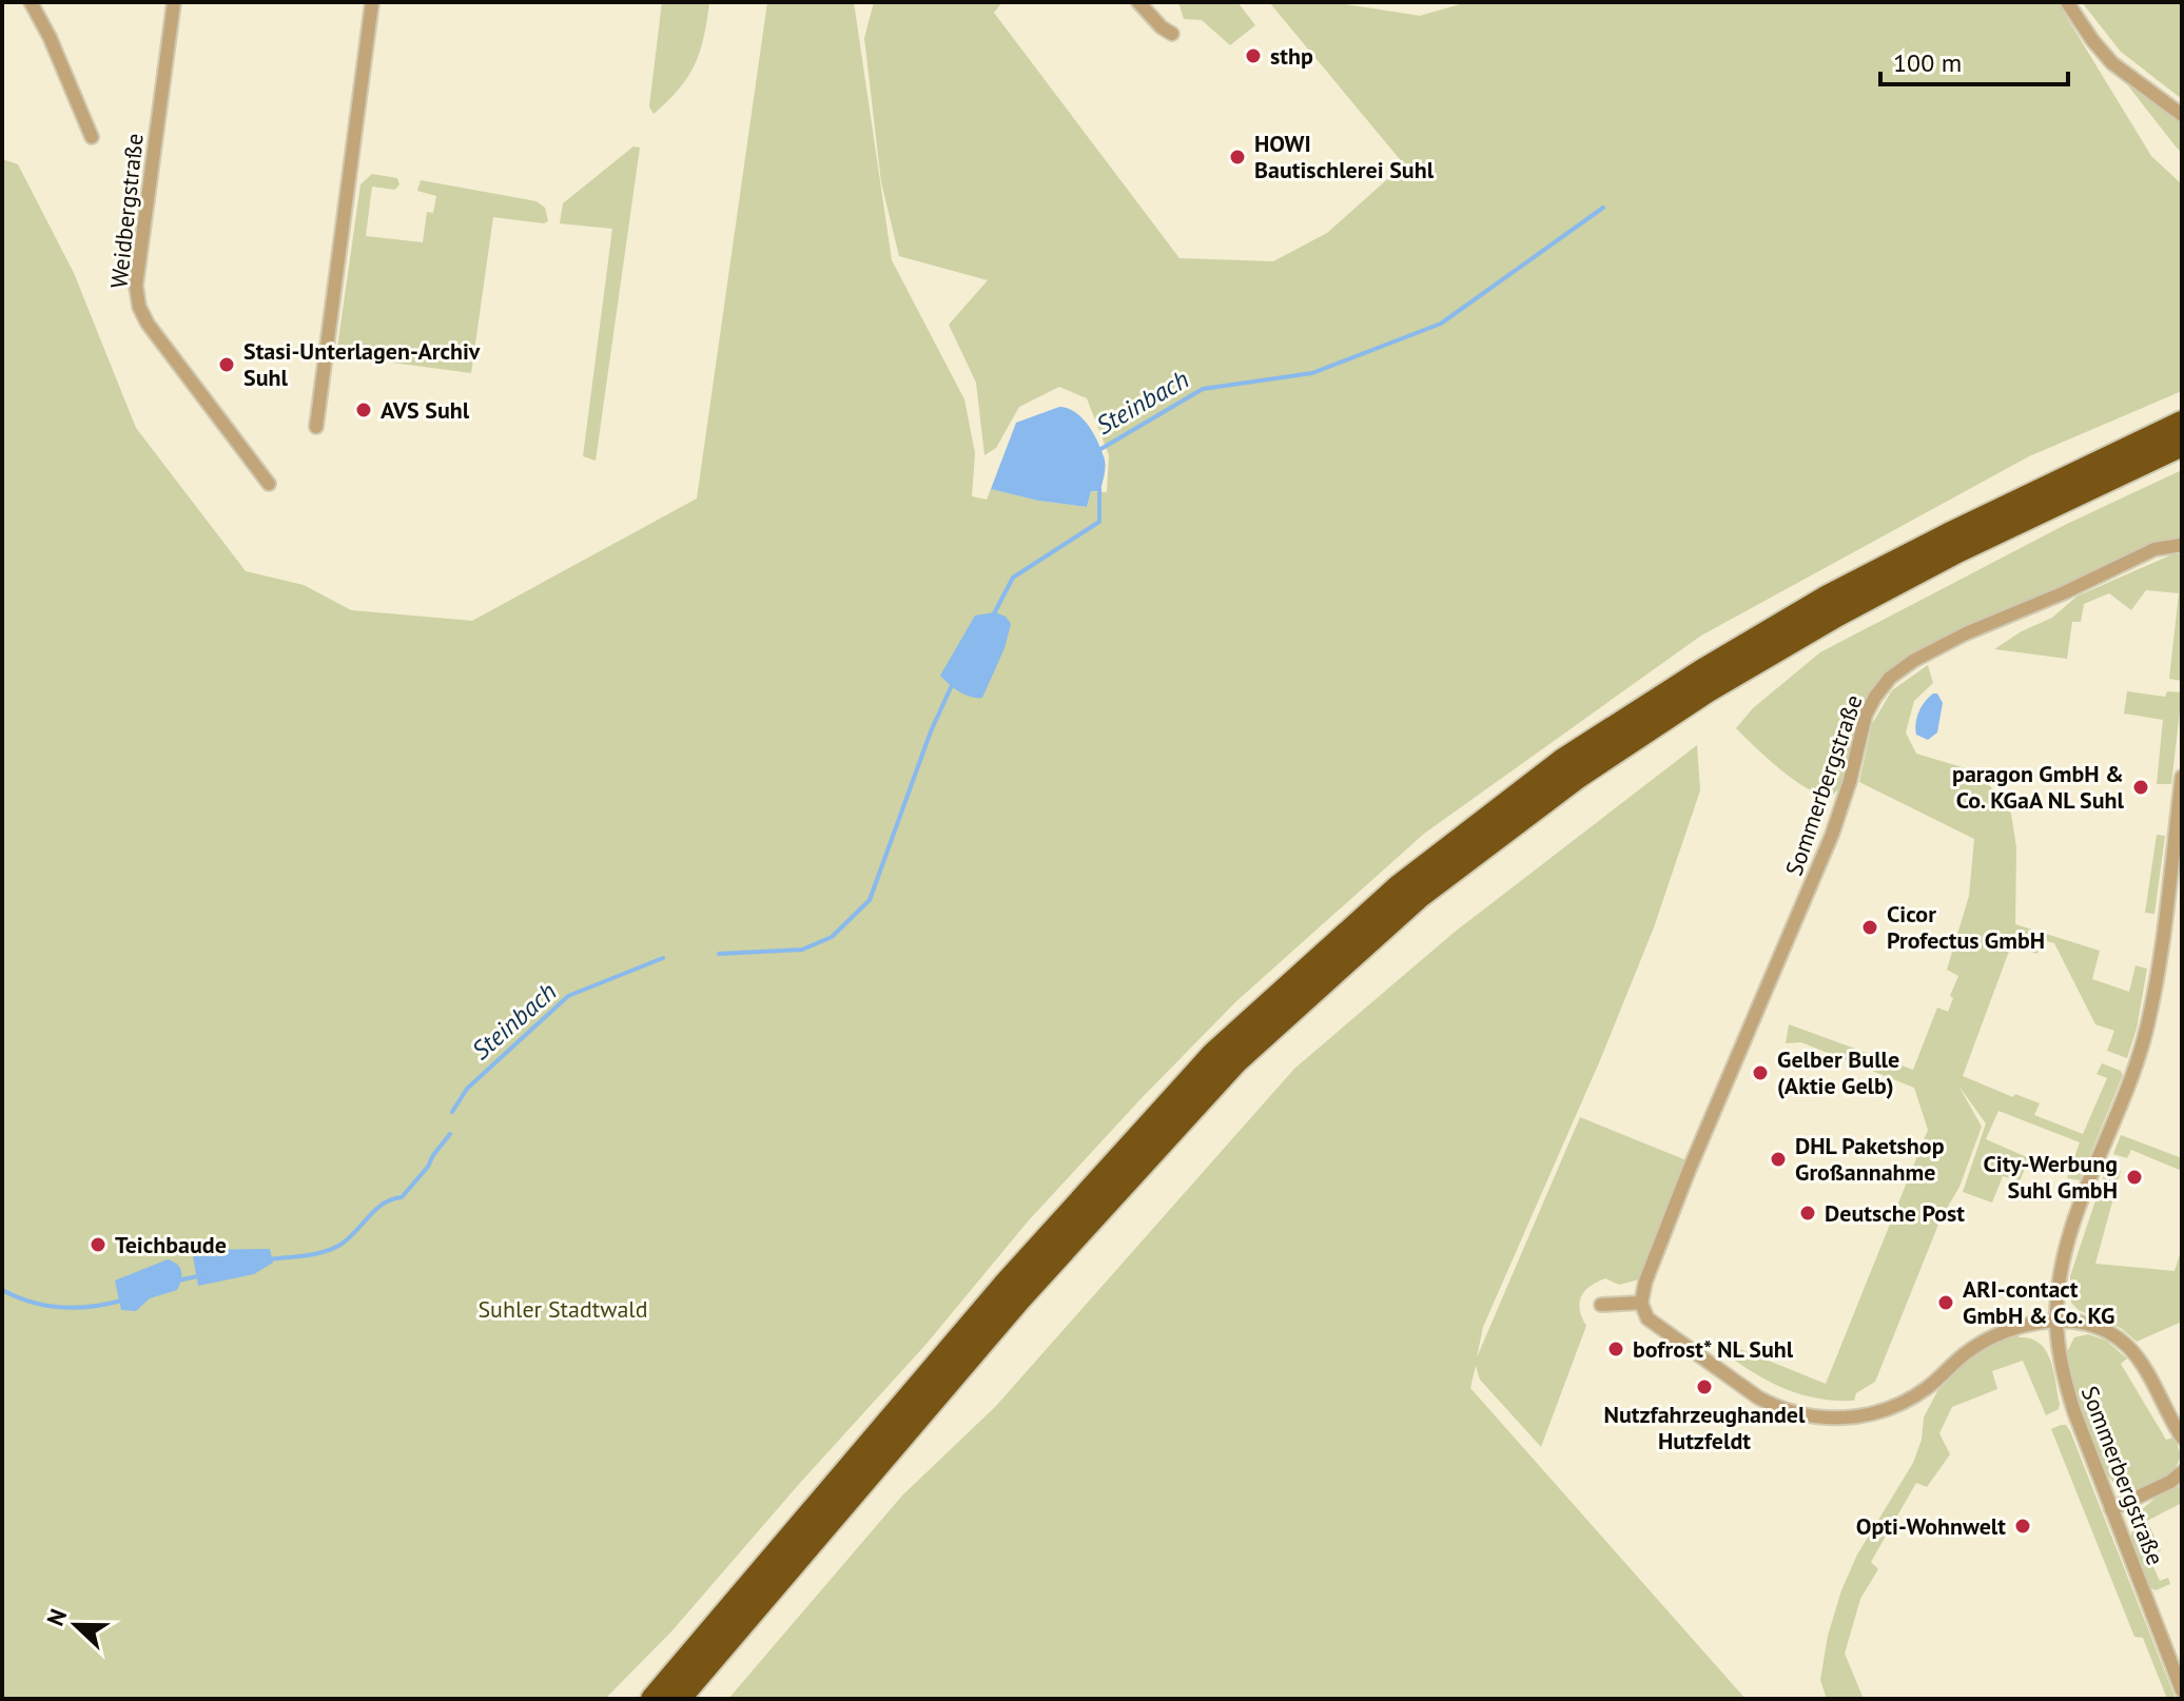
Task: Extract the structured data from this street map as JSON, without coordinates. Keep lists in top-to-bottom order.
{
  "streets": {
    "street": ["Weidbergstraße", "Sommerbergstraße"]
  },
  "water": ["Steinbach"],
  "parks": ["Suhler Stadtwald"],
  "places": [
    "sthp",
    "HOWI Bautischlerei Suhl",
    "Stasi-Unterlagen-Archiv Suhl",
    "AVS Suhl",
    "paragon GmbH & Co. KGaA NL Suhl",
    "Cicor Profectus GmbH",
    "Gelber Bulle (Aktie Gelb)",
    "DHL Paketshop Großannahme",
    "City-Werbung Suhl GmbH",
    "Deutsche Post",
    "Teichbaude",
    "ARI-contact GmbH & Co. KG",
    "bofrost* NL Suhl",
    "Nutzfahrzeughandel Hutzfeldt",
    "Opti-Wohnwelt"
  ],
  "scale_bar": "100 m",
  "north": "left"
}
